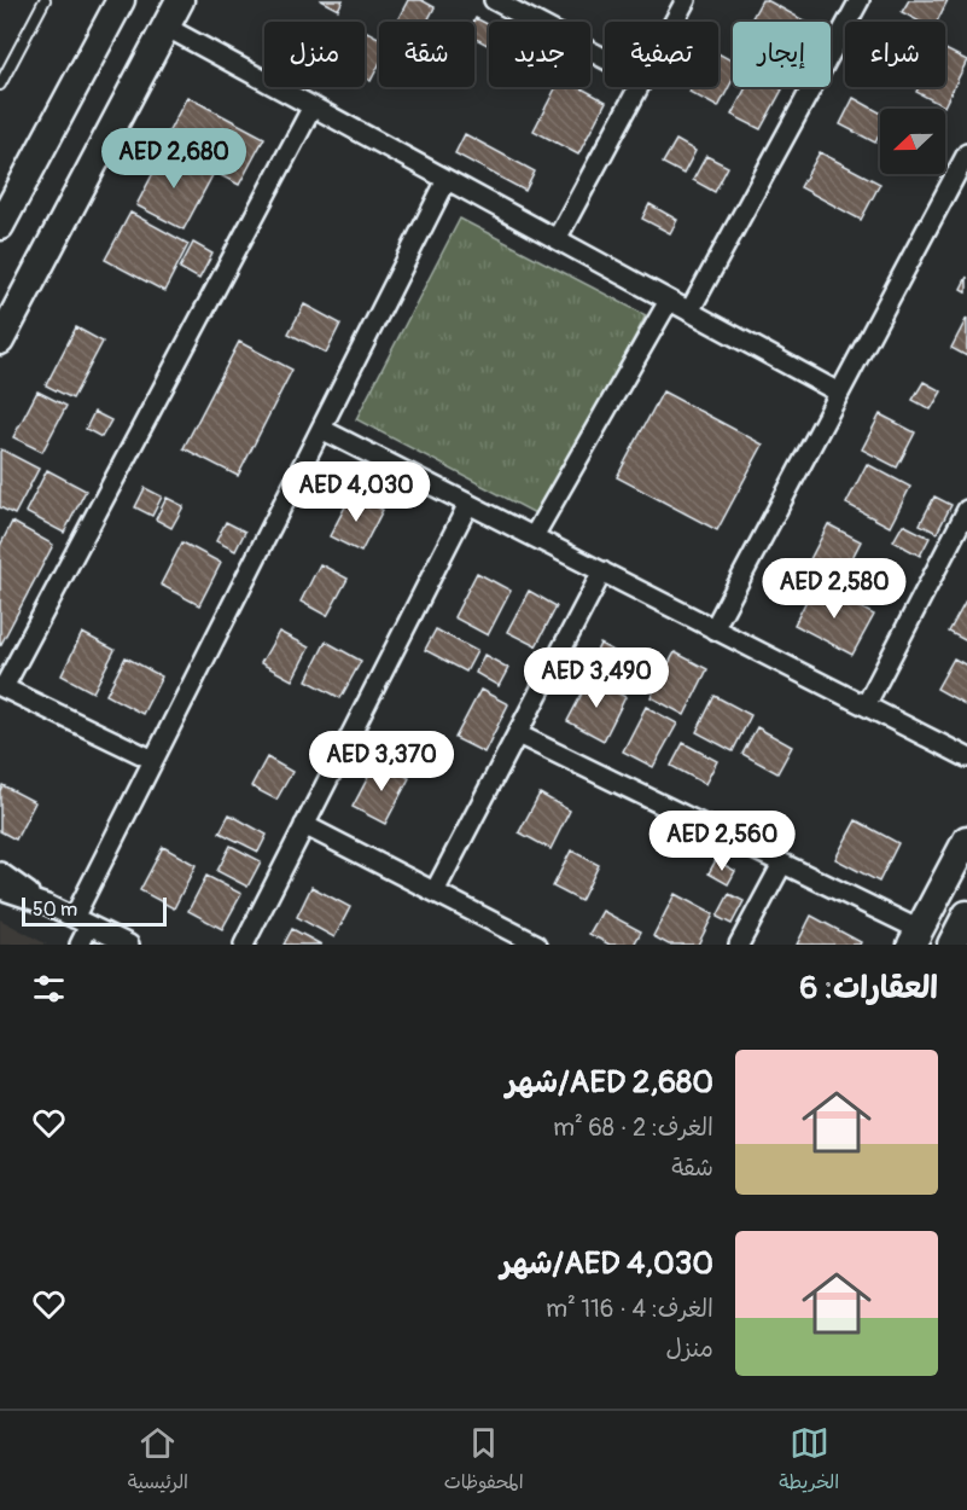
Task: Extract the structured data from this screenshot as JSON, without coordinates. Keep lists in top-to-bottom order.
{
  "scale_bar": "50 m",
  "north": "left",
  "page": {
    "chip": [
      "شراء",
      "إيجار",
      "تصفية",
      "جديد",
      "شقة",
      "منزل"
    ],
    "price": [
      "AED 2,680",
      "AED 4,030",
      "AED 2,580",
      "AED 3,490",
      "AED 3,370",
      "AED 2,560"
    ],
    "scale": "50 m",
    "heading": "العقارات: 6",
    "list": [
      {
        "name": "AED 2,680/شهر",
        "note": "الغرف: 2 · 68 m² · شقة"
      },
      {
        "name": "AED 4,030/شهر",
        "note": "الغرف: 4 · 116 m² · منزل"
      }
    ],
    "tabs": ["الخريطة", "المحفوظات", "الرئيسية"]
  }
}
